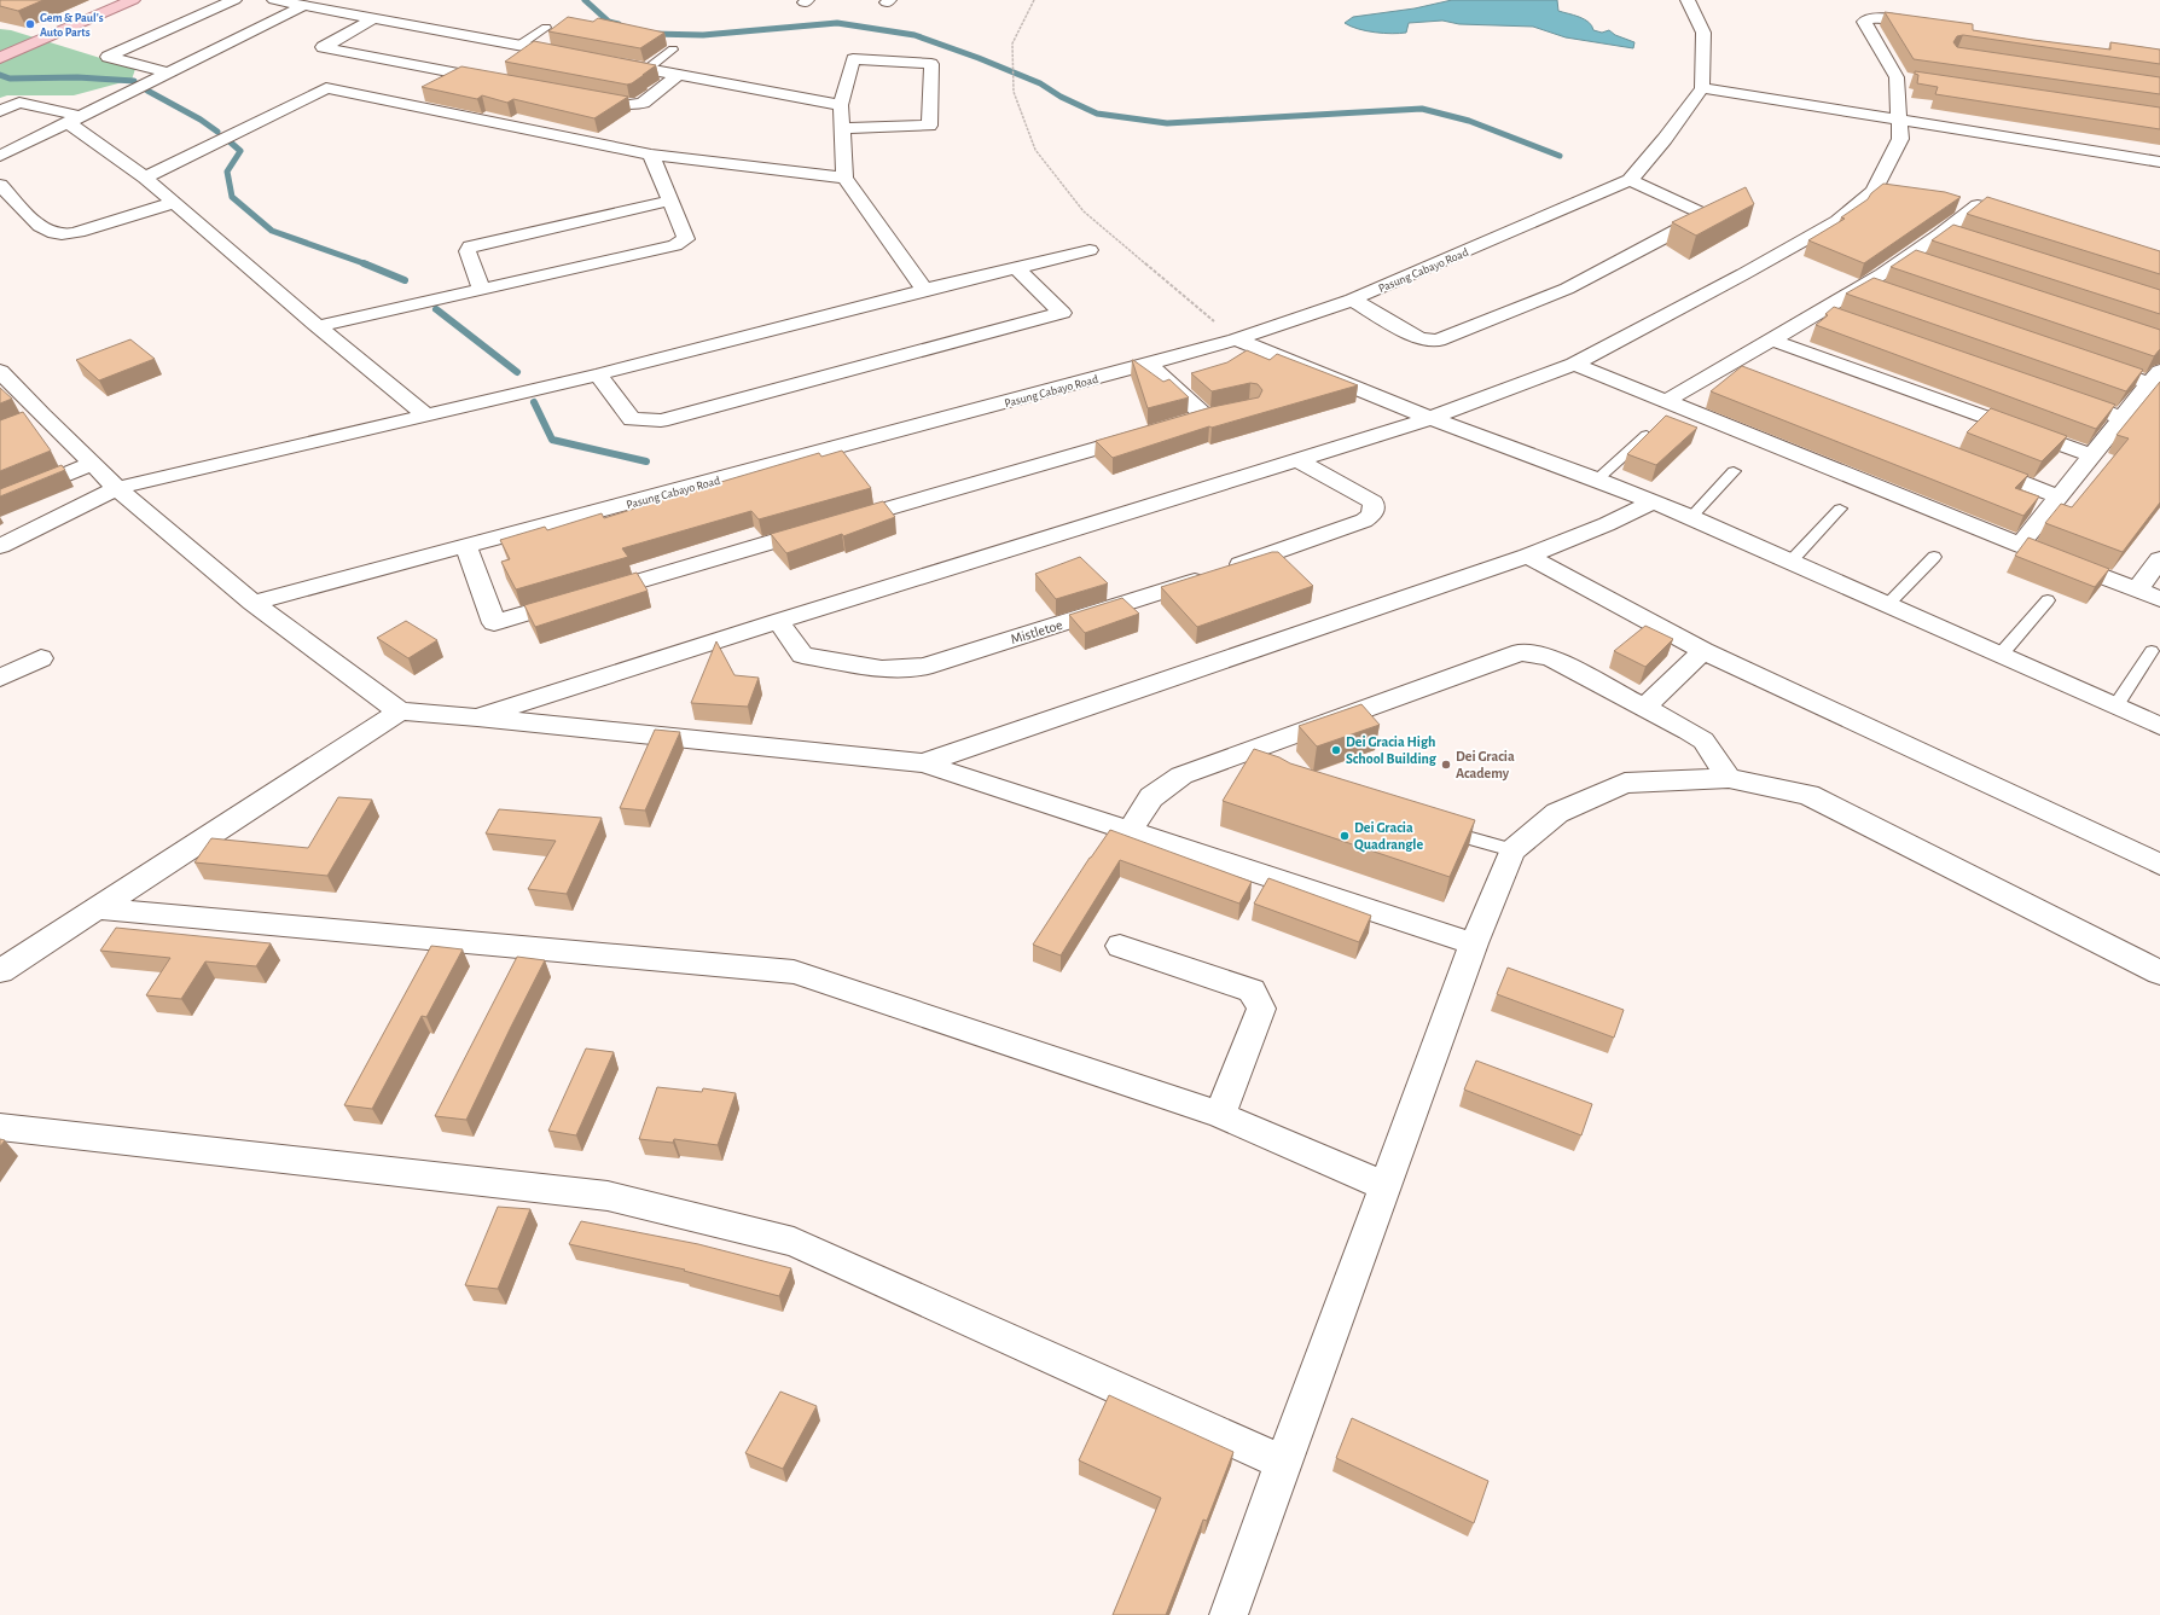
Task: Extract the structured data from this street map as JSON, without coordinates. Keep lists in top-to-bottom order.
{
  "streets": {
    "street": ["Pasung Cabayo Road", "Mistletoe"]
  },
  "places": [
    "Gem & Paul's Auto Parts",
    "Dei Gracia High School Building",
    "Dei Gracia Academy",
    "Dei Gracia Quadrangle"
  ]
}
